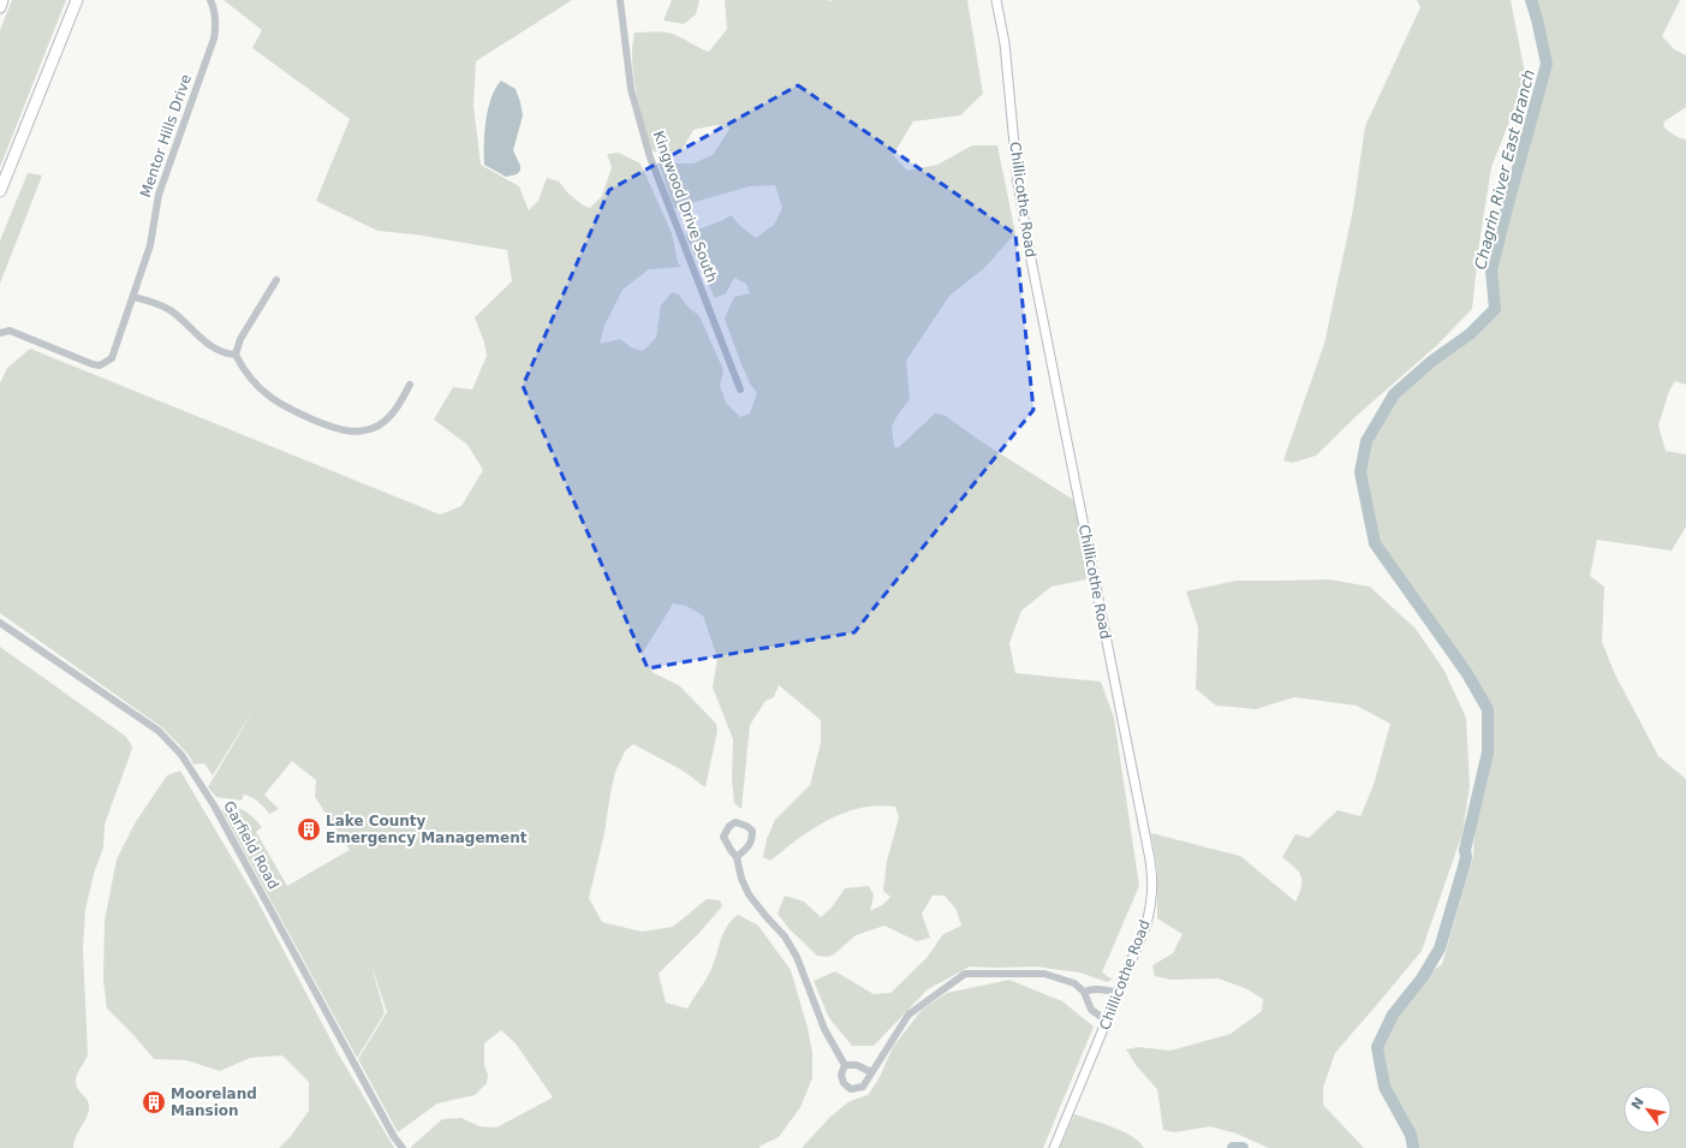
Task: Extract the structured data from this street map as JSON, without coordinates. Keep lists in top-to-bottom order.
{
  "streets": {
    "main road": ["Chillicothe Road"],
    "street": ["Mentor Hills Drive", "Kingwood Drive South", "Garfield Road"]
  },
  "water": ["Chagrin River East Branch"],
  "places": {
    "building": ["Lake County Emergency Management", "Mooreland Mansion"]
  },
  "north": "top left"
}
